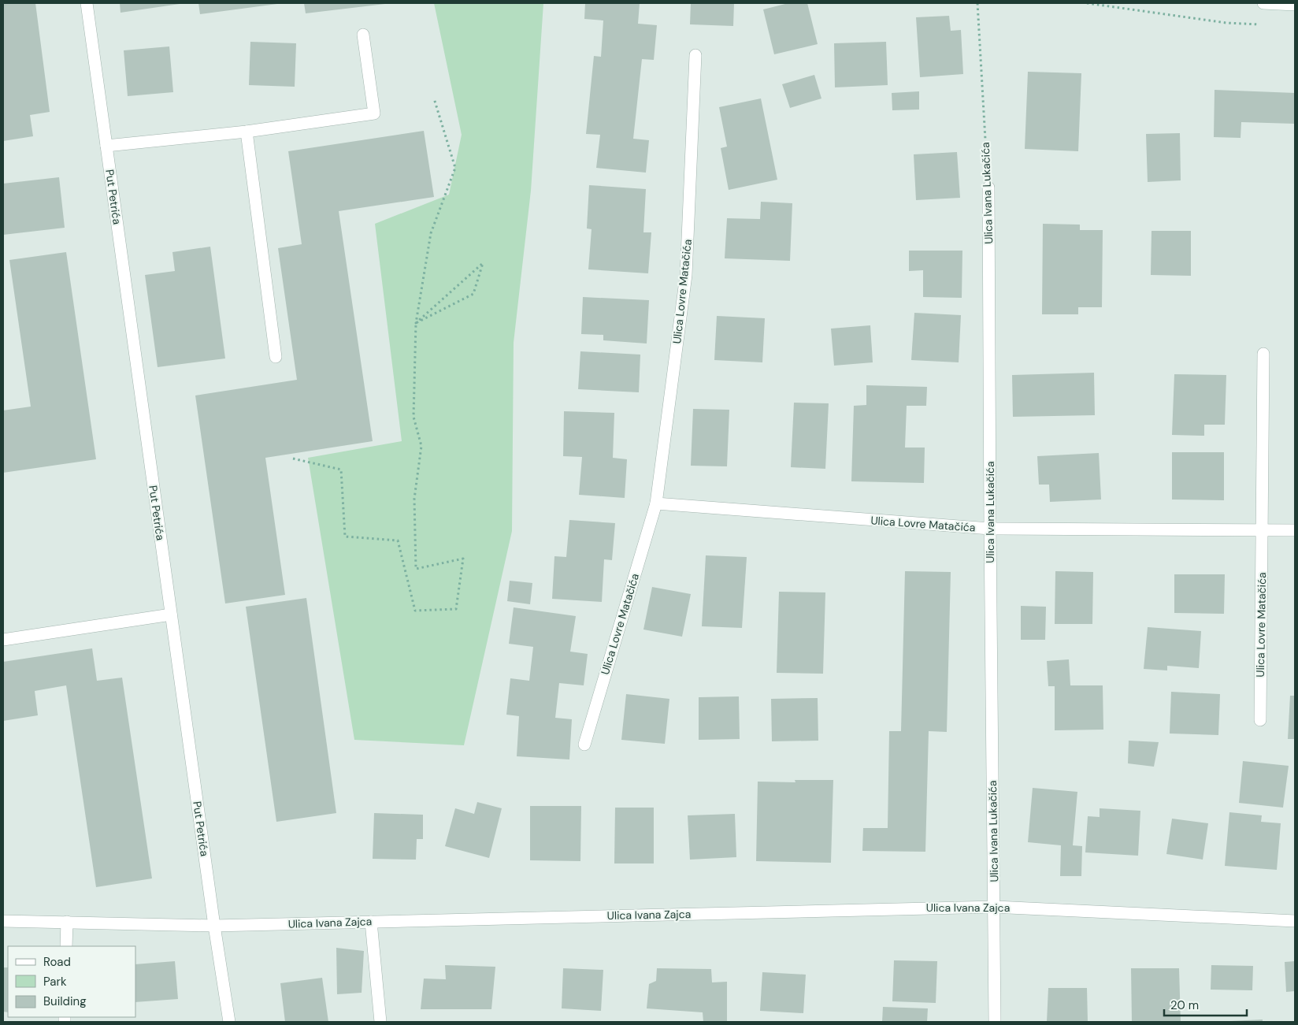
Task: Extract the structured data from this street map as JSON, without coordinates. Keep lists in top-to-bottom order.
{
  "streets": {
    "street": [
      "Ulica Ivana Lukačića",
      "Put Petrića",
      "Ulica Lovre Matačića",
      "Ulica Ivana Zajca"
    ]
  },
  "crossings": [
    ["Ulica Ivana Lukačića", "Ulica Lovre Matačića"],
    ["Ulica Ivana Lukačića", "Ulica Ivana Zajca"],
    ["Put Petrića", "Ulica Ivana Zajca"]
  ],
  "legend": ["Road", "Park", "Building"],
  "scale_bar": "20 m"
}
